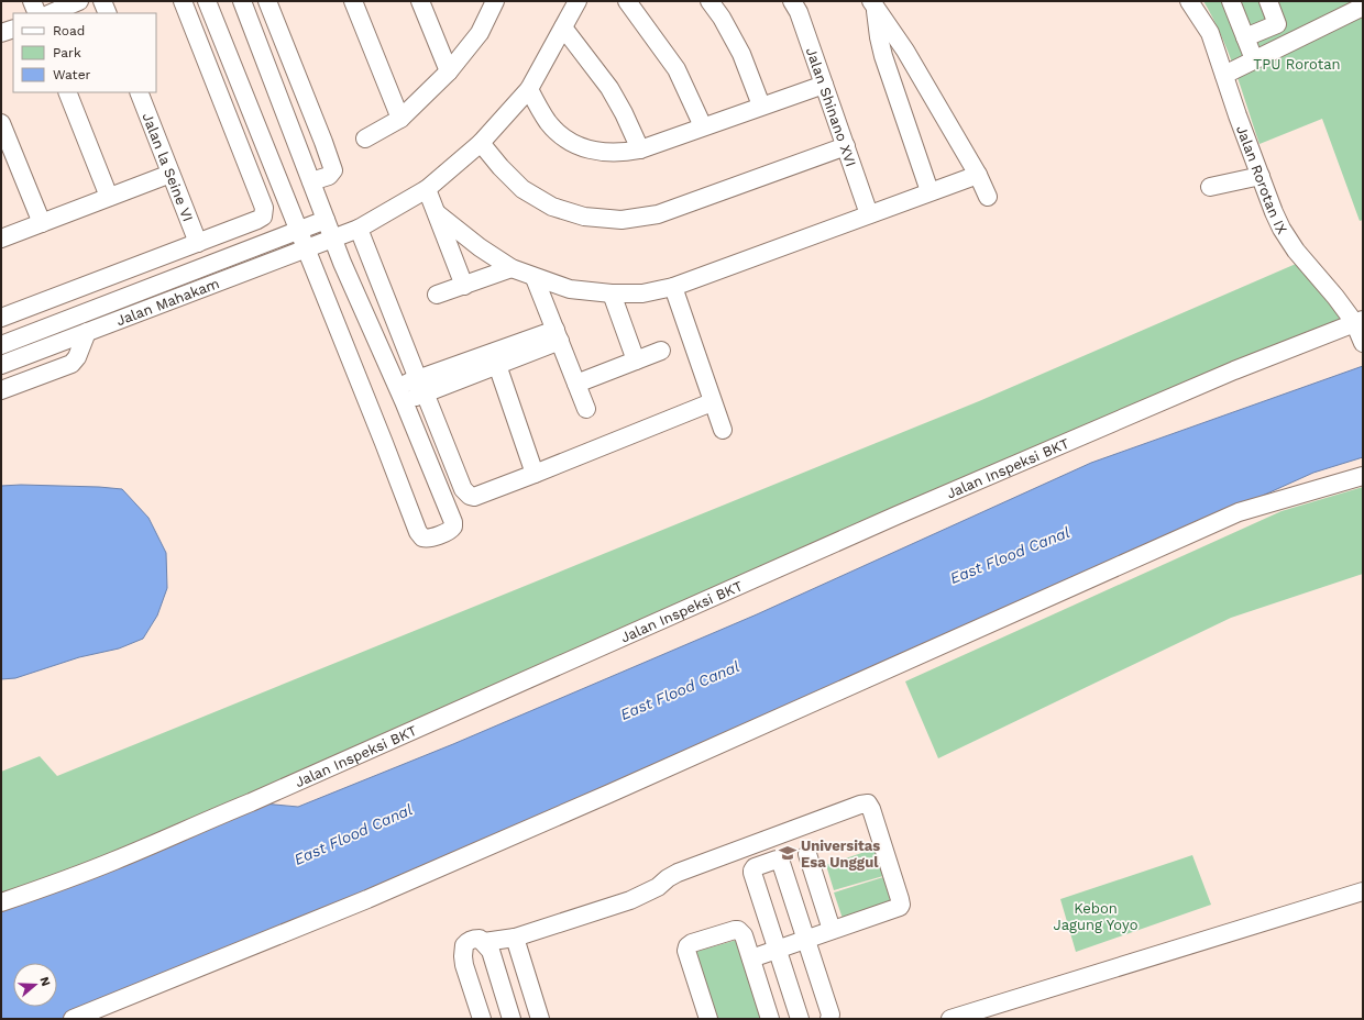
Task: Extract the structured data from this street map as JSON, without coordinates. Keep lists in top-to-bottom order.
{
  "streets": {
    "street": [
      "Jalan Shinano XVI",
      "Jalan la Seine VI",
      "Jalan Rorotan IX",
      "Jalan Mahakam",
      "Jalan Inspeksi BKT"
    ]
  },
  "crossings": [
    ["Jalan Rorotan IX", "Jalan Inspeksi BKT"]
  ],
  "water": ["East Flood Canal"],
  "parks": ["TPU Rorotan", "Kebon Jagung Yoyo"],
  "places": {
    "school or university": ["Universitas Esa Unggul"]
  },
  "legend": ["Road", "Park", "Water"],
  "north": "right"
}
